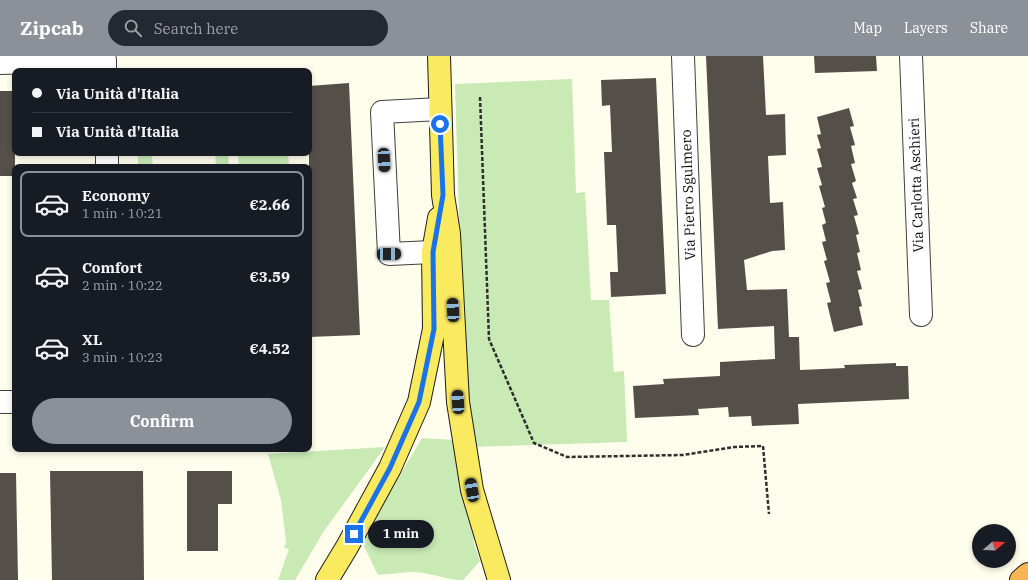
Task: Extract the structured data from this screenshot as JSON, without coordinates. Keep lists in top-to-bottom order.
{
  "streets": {
    "street": ["Via Carlotta Aschieri", "Via Pietro Sgulmero"]
  },
  "north": "right",
  "page": {
    "header": "Zipcab",
    "search": "Search here",
    "nav": ["Map", "Layers", "Share"],
    "banner": ["Via Unità d'Italia", "Via Unità d'Italia"],
    "list": [
      {
        "name": "Economy",
        "note": "1 min · 10:21",
        "value": "€2.66"
      },
      {
        "name": "Comfort",
        "note": "2 min · 10:22",
        "value": "€3.59"
      },
      {
        "name": "XL",
        "note": "3 min · 10:23",
        "value": "€4.52"
      }
    ],
    "buttons": "Confirm",
    "bubble": "1 min"
  }
}
